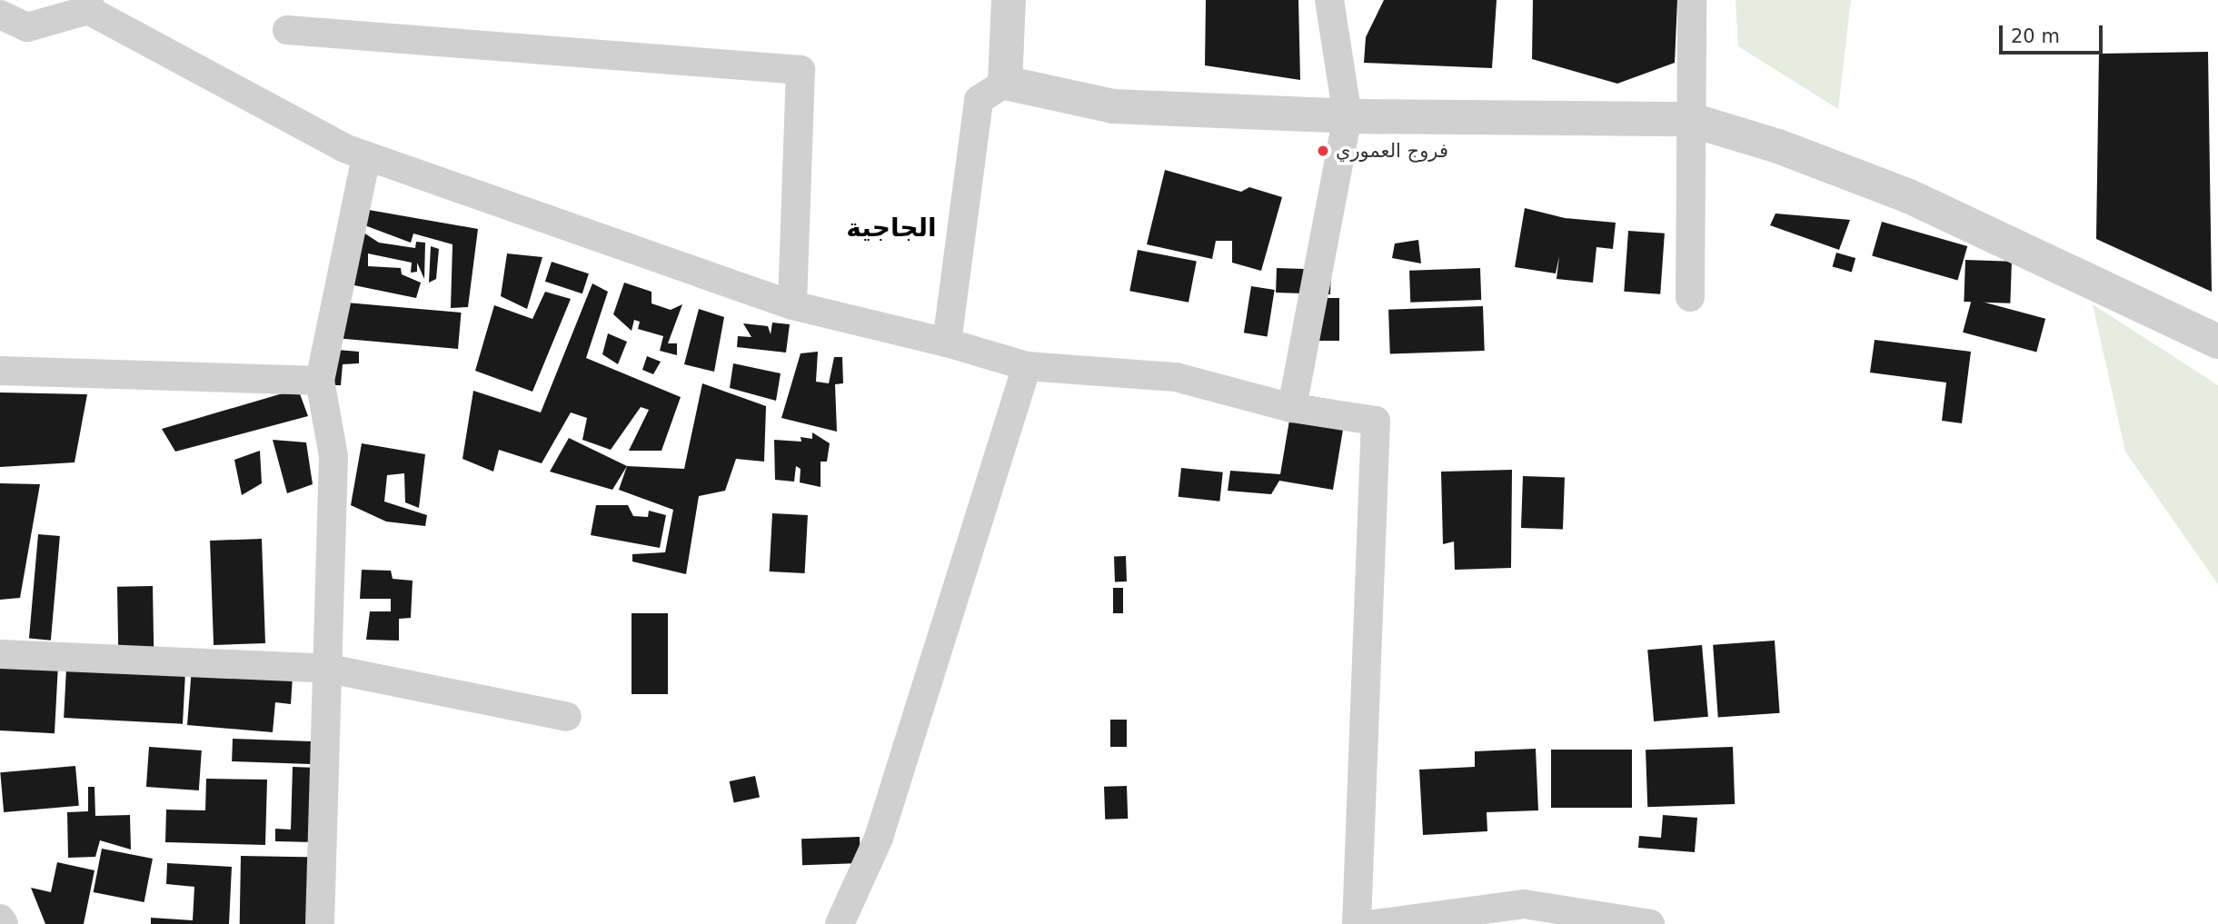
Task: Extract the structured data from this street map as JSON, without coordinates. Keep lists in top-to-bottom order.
{
  "districts": ["الجاجية"],
  "places": ["فروج العموري"],
  "scale_bar": "20 m"
}
